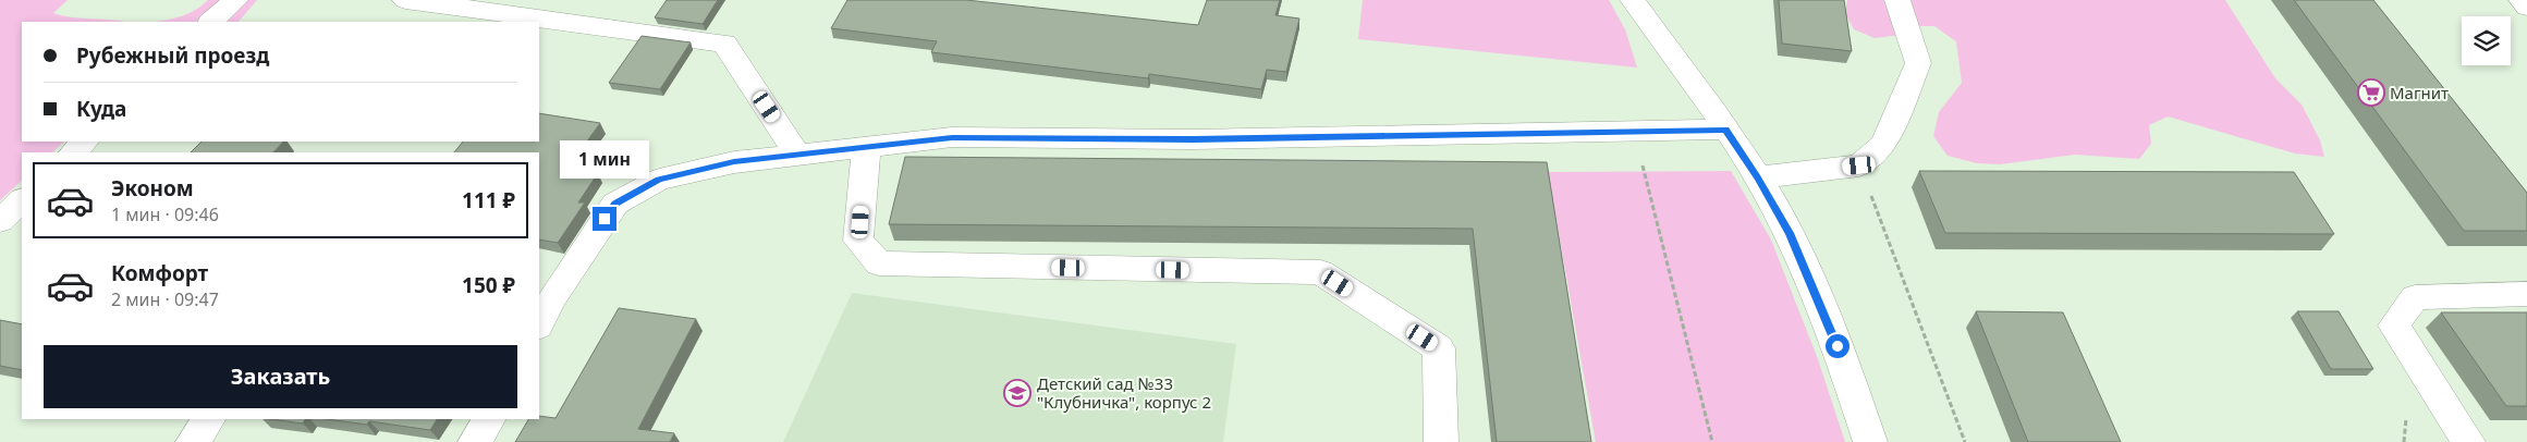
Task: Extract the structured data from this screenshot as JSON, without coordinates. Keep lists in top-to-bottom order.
{
  "places": {
    "supermarket": ["Магнит"],
    "school or university": ["Детский сад №33 \"Клубничка\", корпус 2"]
  },
  "page": {
    "banner": ["Рубежный проезд", "Куда"],
    "bubble": "1 мин",
    "list": [
      {
        "name": "Эконом",
        "note": "1 мин · 09:46",
        "value": "111 ₽"
      },
      {
        "name": "Комфорт",
        "note": "2 мин · 09:47",
        "value": "150 ₽"
      }
    ],
    "buttons": "Заказать"
  }
}
